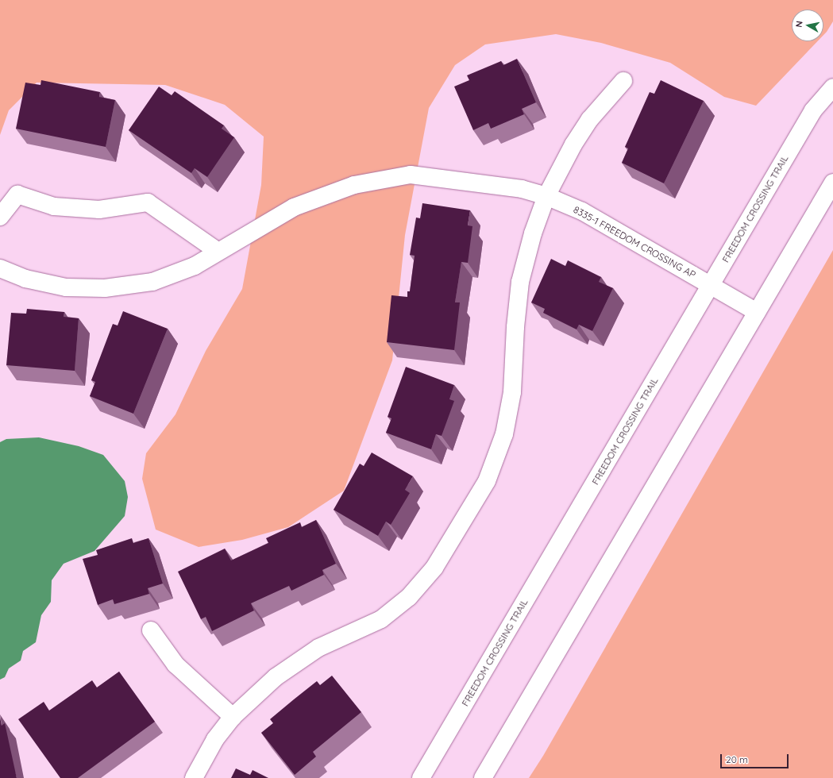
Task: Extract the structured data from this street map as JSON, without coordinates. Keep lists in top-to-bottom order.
{
  "streets": {
    "street": ["FREEDOM CROSSING TRAIL", "8335-1 FREEDOM CROSSING AP"]
  },
  "crossings": [
    ["FREEDOM CROSSING TRAIL", "8335-1 FREEDOM CROSSING AP"]
  ],
  "scale_bar": "20 m",
  "north": "left"
}
